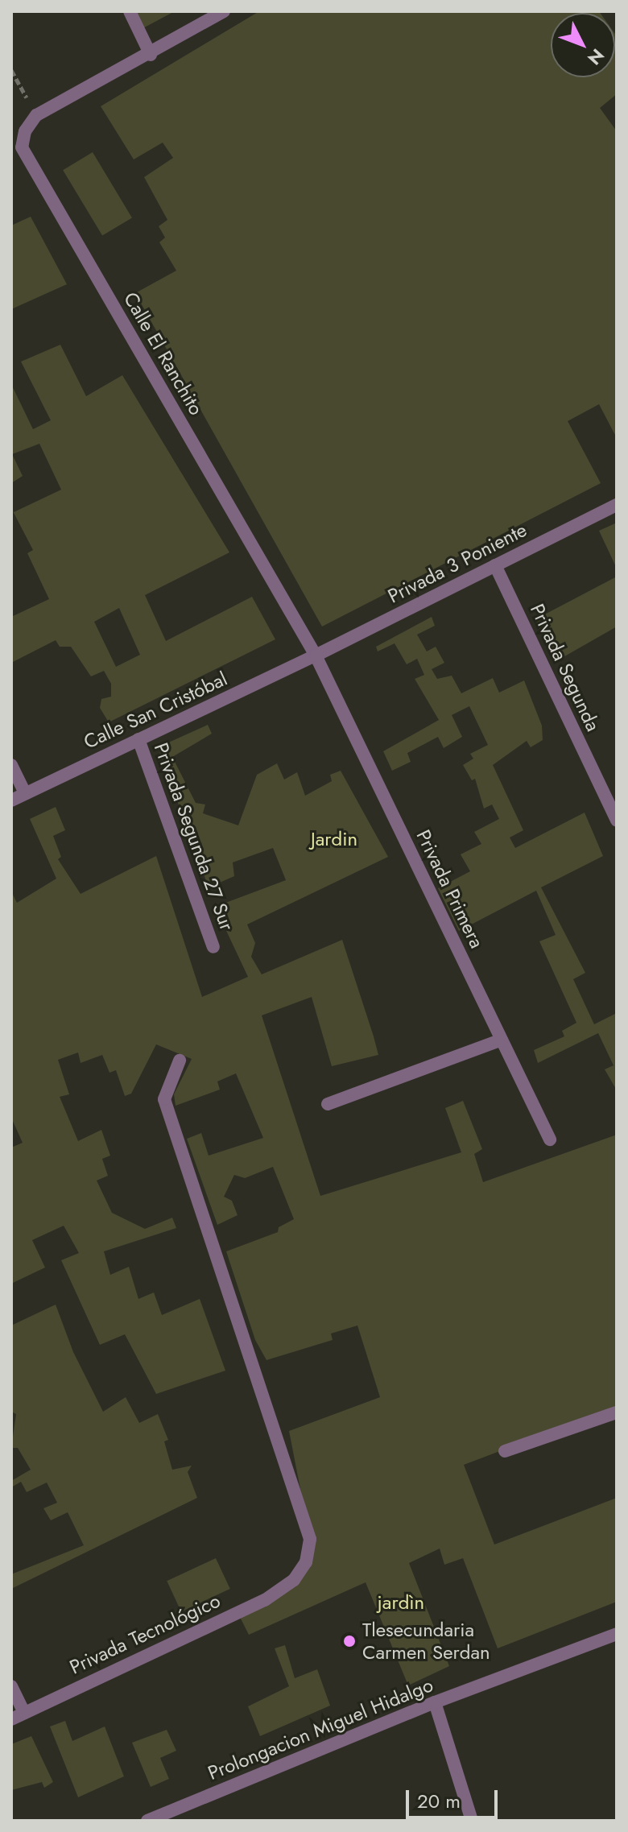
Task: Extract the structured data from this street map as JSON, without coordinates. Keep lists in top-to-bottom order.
{
  "streets": {
    "street": [
      "Calle El Ranchito",
      "Privada 3 Poniente",
      "Privada Segunda",
      "Calle San Cristóbal",
      "Privada Segunda 27 Sur",
      "Privada Primera",
      "Privada Tecnológico",
      "Prolongacion Miguel Hidalgo"
    ]
  },
  "crossings": [
    ["Calle El Ranchito", "Privada 3 Poniente"],
    ["Calle El Ranchito", "Calle San Cristóbal"],
    ["Calle El Ranchito", "Privada Primera"],
    ["Privada 3 Poniente", "Privada Segunda"],
    ["Privada 3 Poniente", "Calle San Cristóbal"],
    ["Privada 3 Poniente", "Privada Primera"],
    ["Calle San Cristóbal", "Privada Segunda 27 Sur"],
    ["Calle San Cristóbal", "Privada Primera"]
  ],
  "parks": ["Jardin", "jardìn"],
  "places": ["Tlesecundaria Carmen Serdan"],
  "scale_bar": "20 m",
  "north": "bottom right"
}
